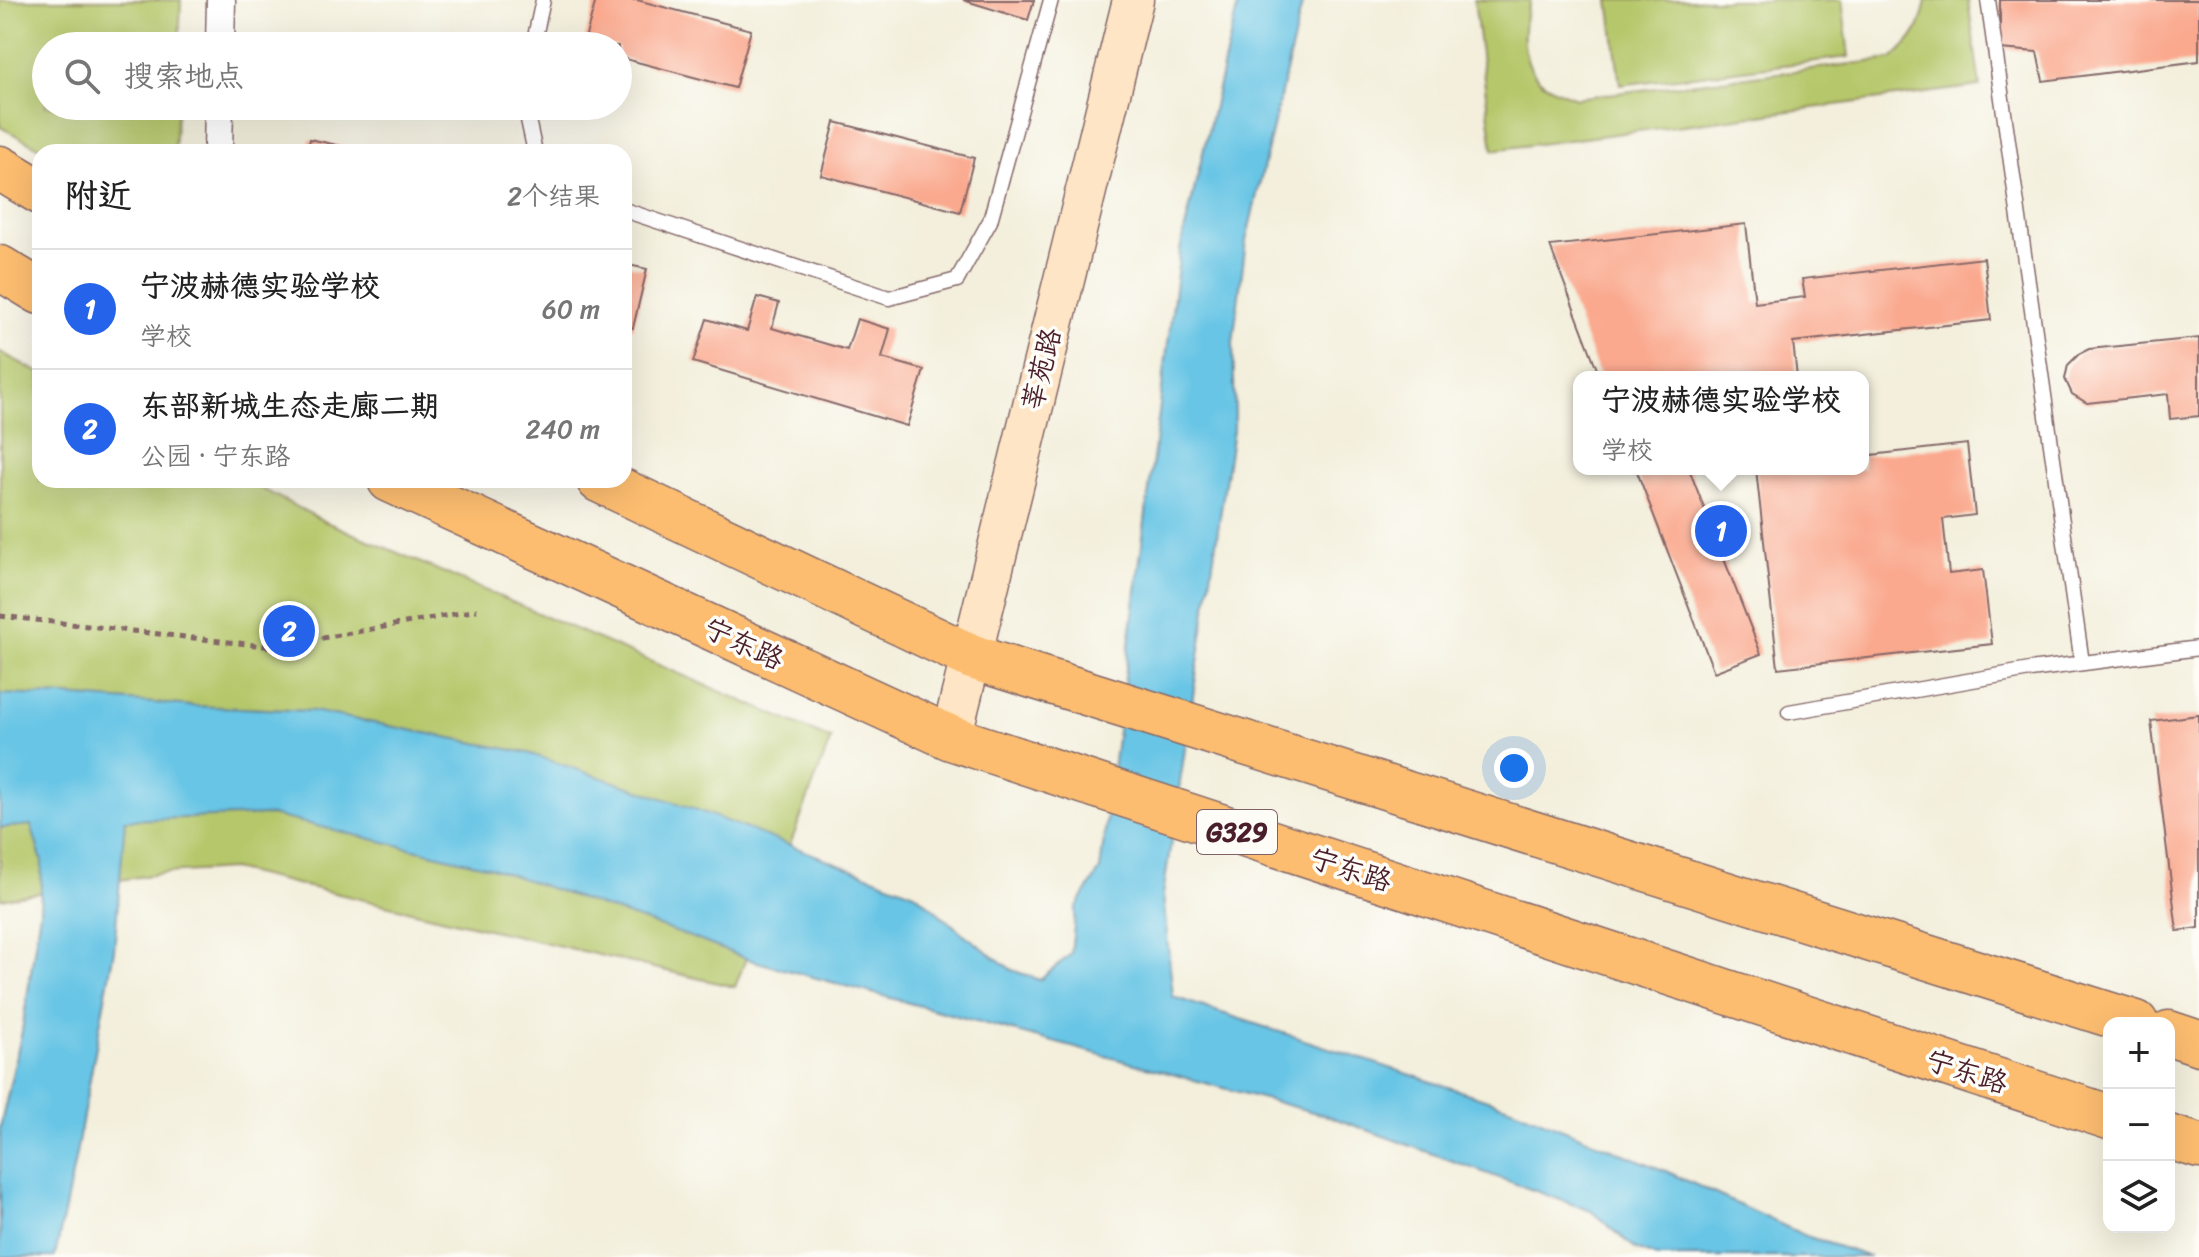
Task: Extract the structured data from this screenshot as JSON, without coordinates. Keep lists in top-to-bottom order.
{
  "streets": {
    "main road": ["宁东路", "G329"],
    "street": ["莘苑路"]
  },
  "crossings": [
    ["莘苑路", "宁东路"]
  ],
  "page": {
    "search": "搜索地点",
    "heading": ["附近", "2个结果"],
    "list": [
      {
        "mark": "1",
        "name": "宁波赫德实验学校",
        "note": "学校",
        "value": "60 m"
      },
      {
        "mark": "2",
        "name": "东部新城生态走廊二期",
        "note": "公园 · 宁东路",
        "value": "240 m"
      }
    ],
    "popup": ["宁波赫德实验学校", "学校"],
    "pins": ["1", "2"],
    "map_buttons": ["+", "−"]
  }
}
